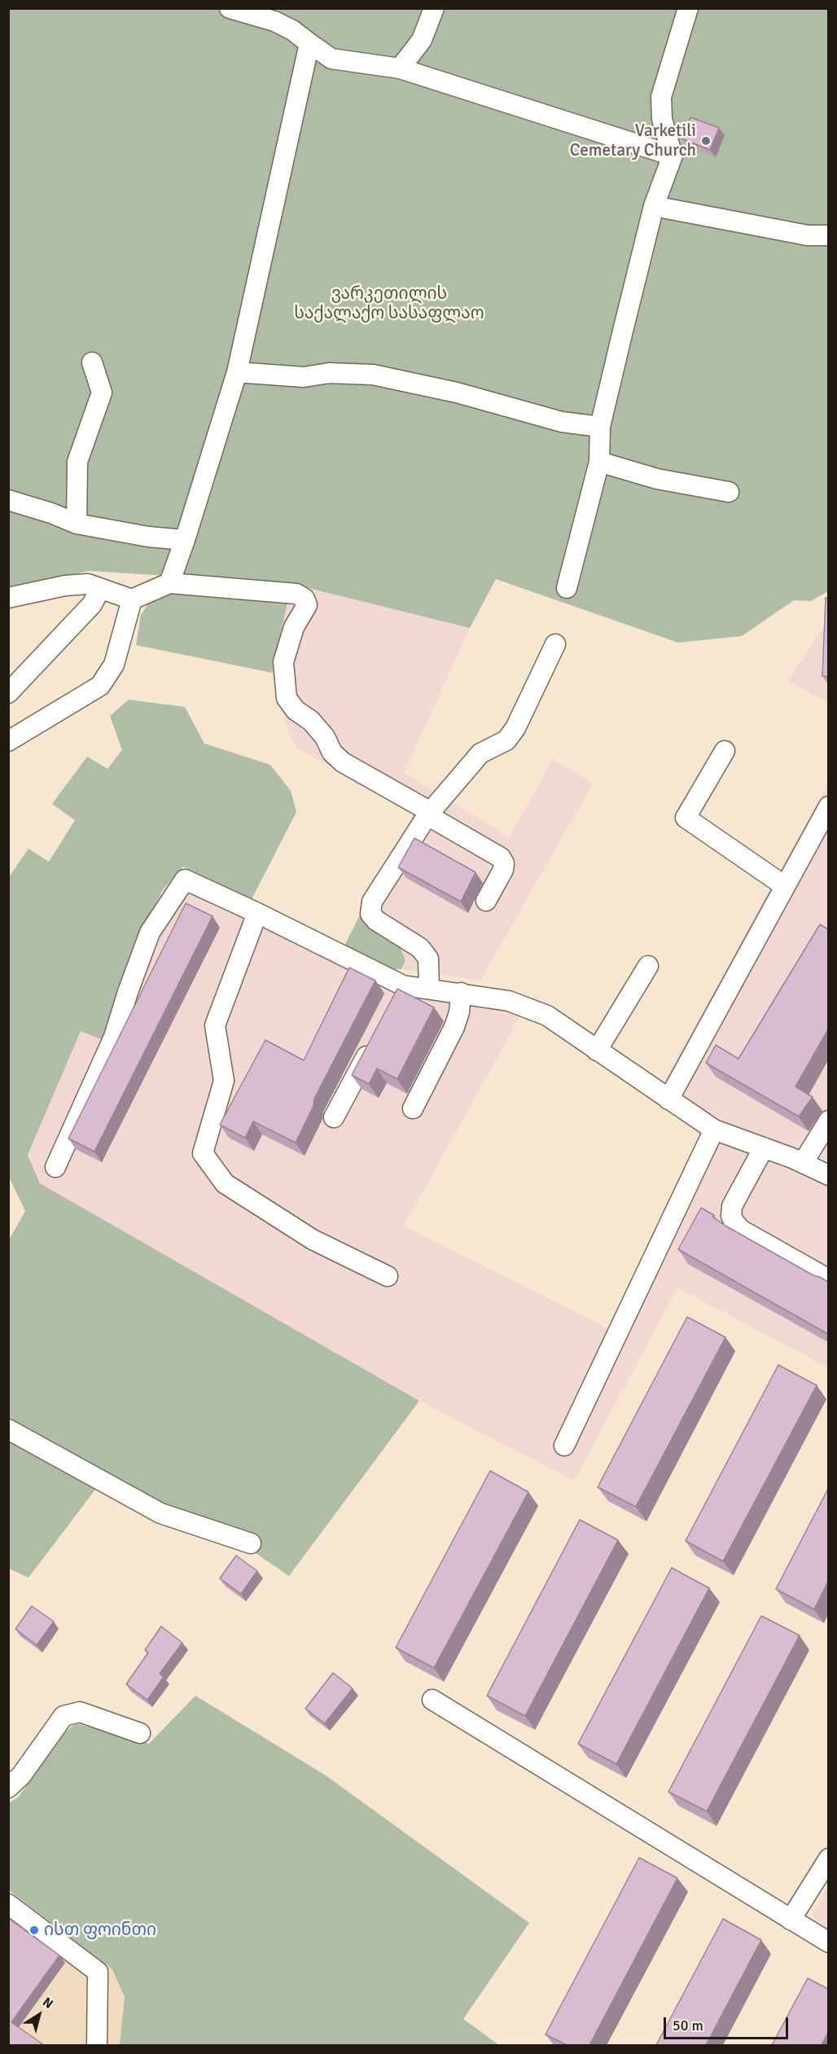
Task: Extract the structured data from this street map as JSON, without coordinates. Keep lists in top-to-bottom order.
{
  "parks": ["ვარკეთილის საქალაქო სასაფლაო"],
  "places": ["Varketili Cemetary Church", "ისთ ფოინთი"],
  "scale_bar": "50 m",
  "north": "top right"
}
